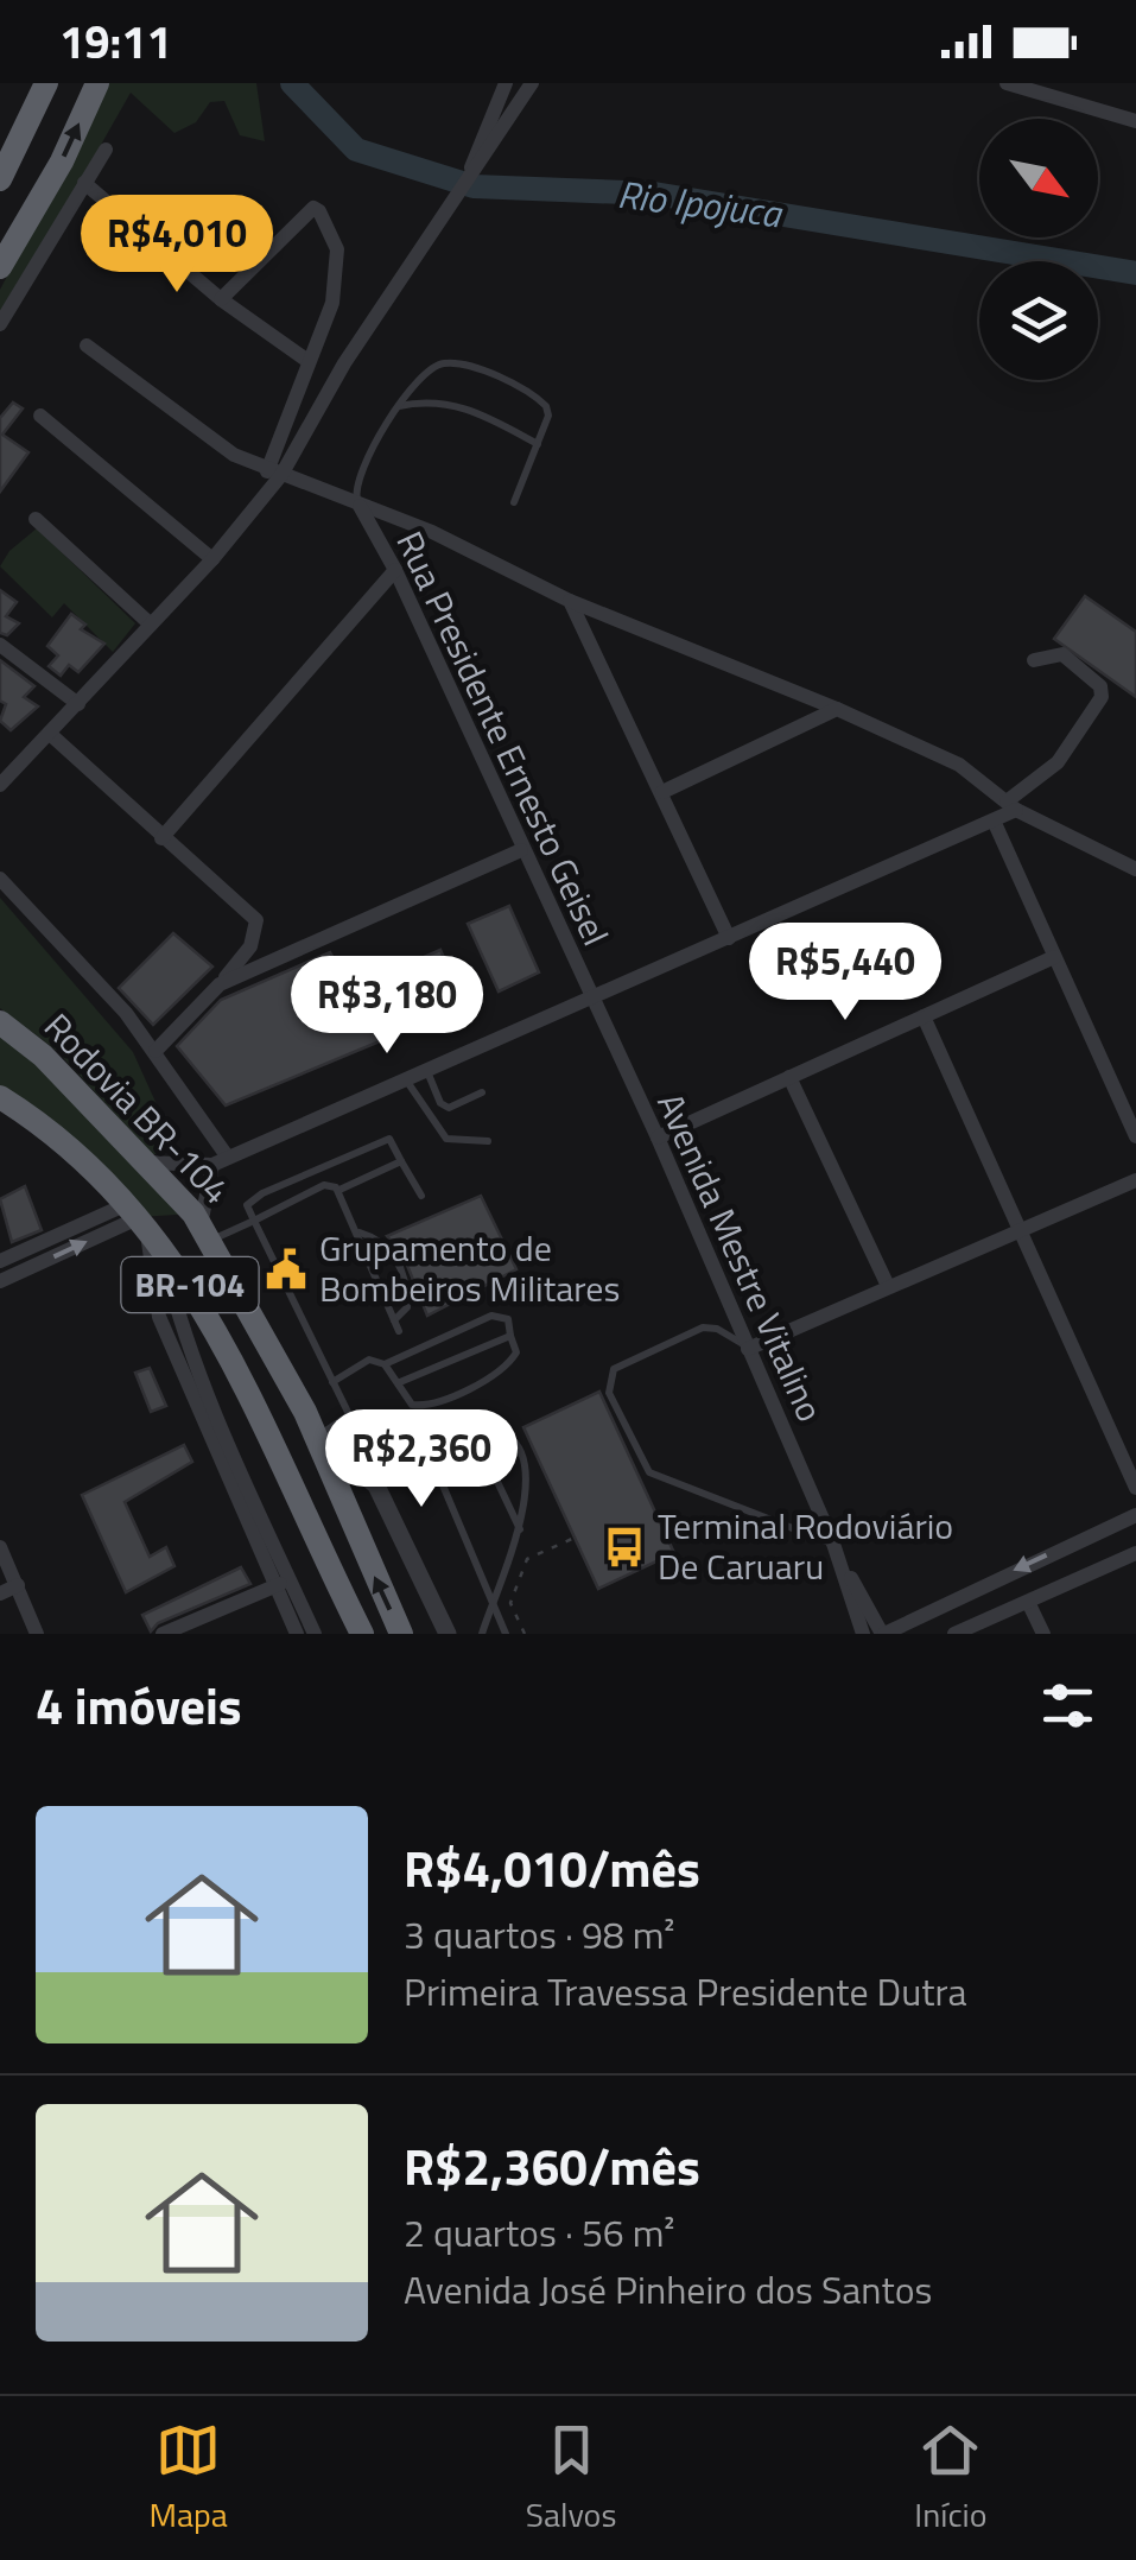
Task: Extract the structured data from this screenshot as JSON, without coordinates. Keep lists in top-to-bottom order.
{
  "streets": {
    "highway": ["Rodovia BR-104", "BR-104"],
    "street": ["Rua Presidente Ernesto Geisel", "Avenida Mestre Vitalino"]
  },
  "crossings": [
    ["Rua Presidente Ernesto Geisel", "Avenida Mestre Vitalino"]
  ],
  "water": ["Rio Ipojuca"],
  "places": {
    "public building": ["Grupamento de Bombeiros Militares"],
    "bus stop": ["Terminal Rodoviário De Caruaru"]
  },
  "north": "bottom right",
  "page": {
    "status": "19:11",
    "price": [
      "R$4,010",
      "R$5,440",
      "R$3,180",
      "R$2,360"
    ],
    "heading": "4 imóveis",
    "list": [
      {
        "name": "R$4,010/mês",
        "note": "3 quartos · 98 m² · Primeira Travessa Presidente Dutra"
      },
      {
        "name": "R$2,360/mês",
        "note": "2 quartos · 56 m² · Avenida José Pinheiro dos Santos"
      }
    ],
    "tabs": ["Mapa", "Salvos", "Início"]
  }
}
